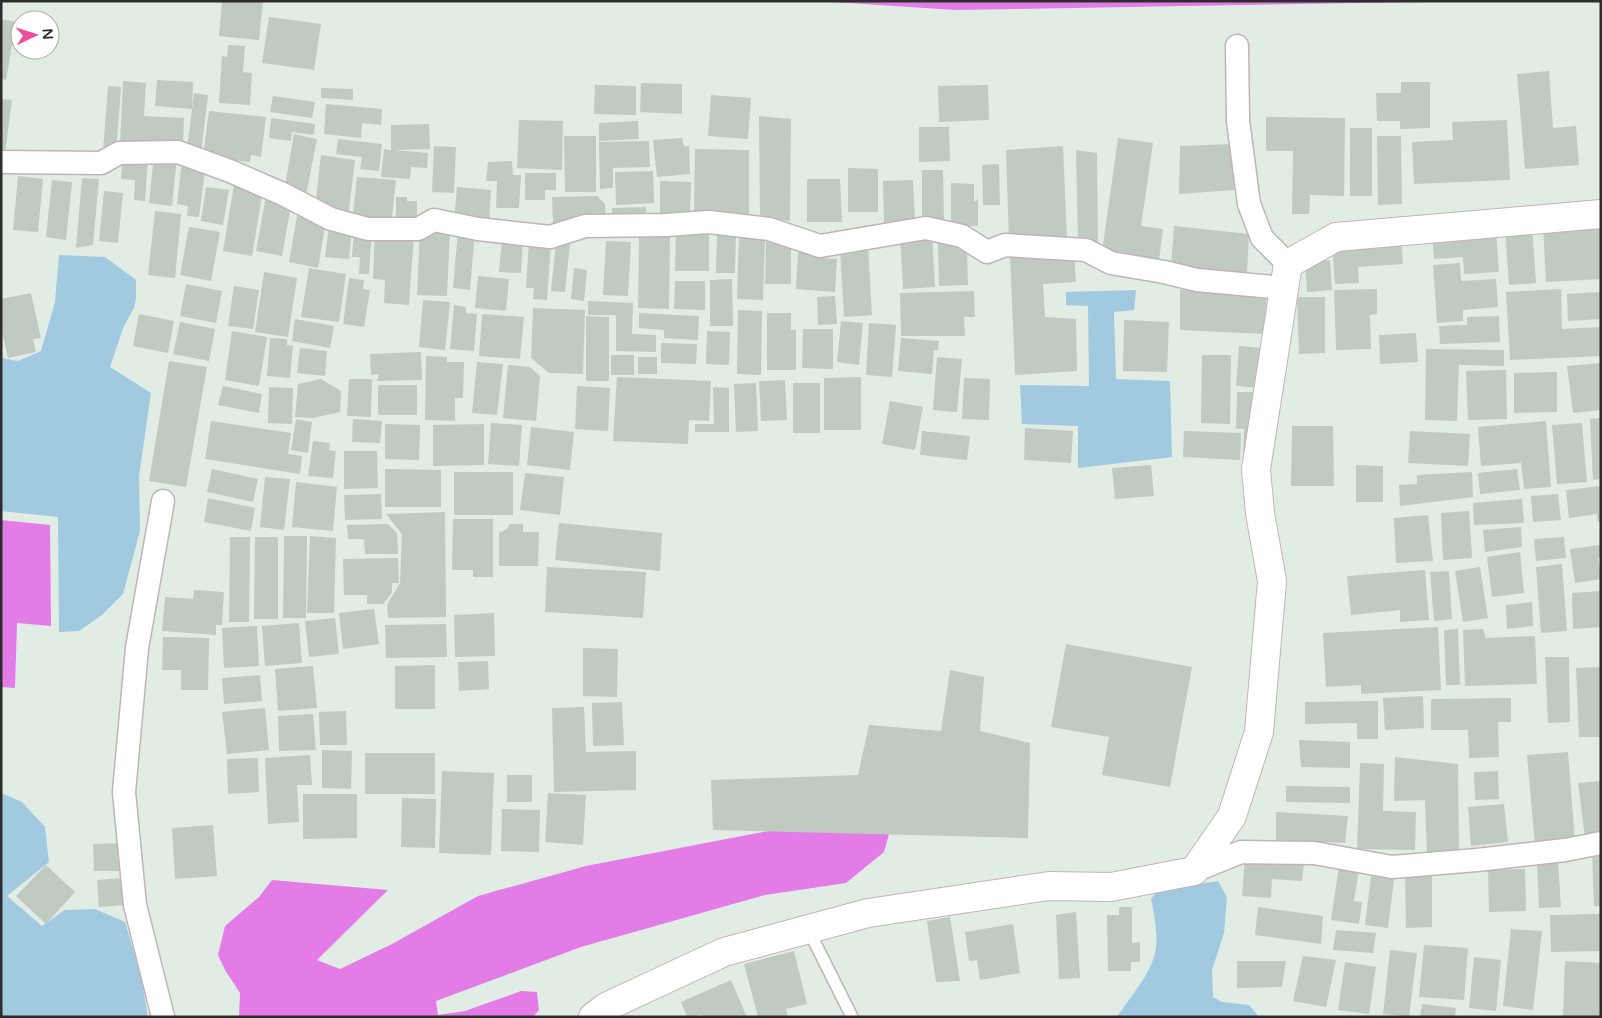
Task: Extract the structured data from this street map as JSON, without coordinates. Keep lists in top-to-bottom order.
{
  "north": "right"
}
